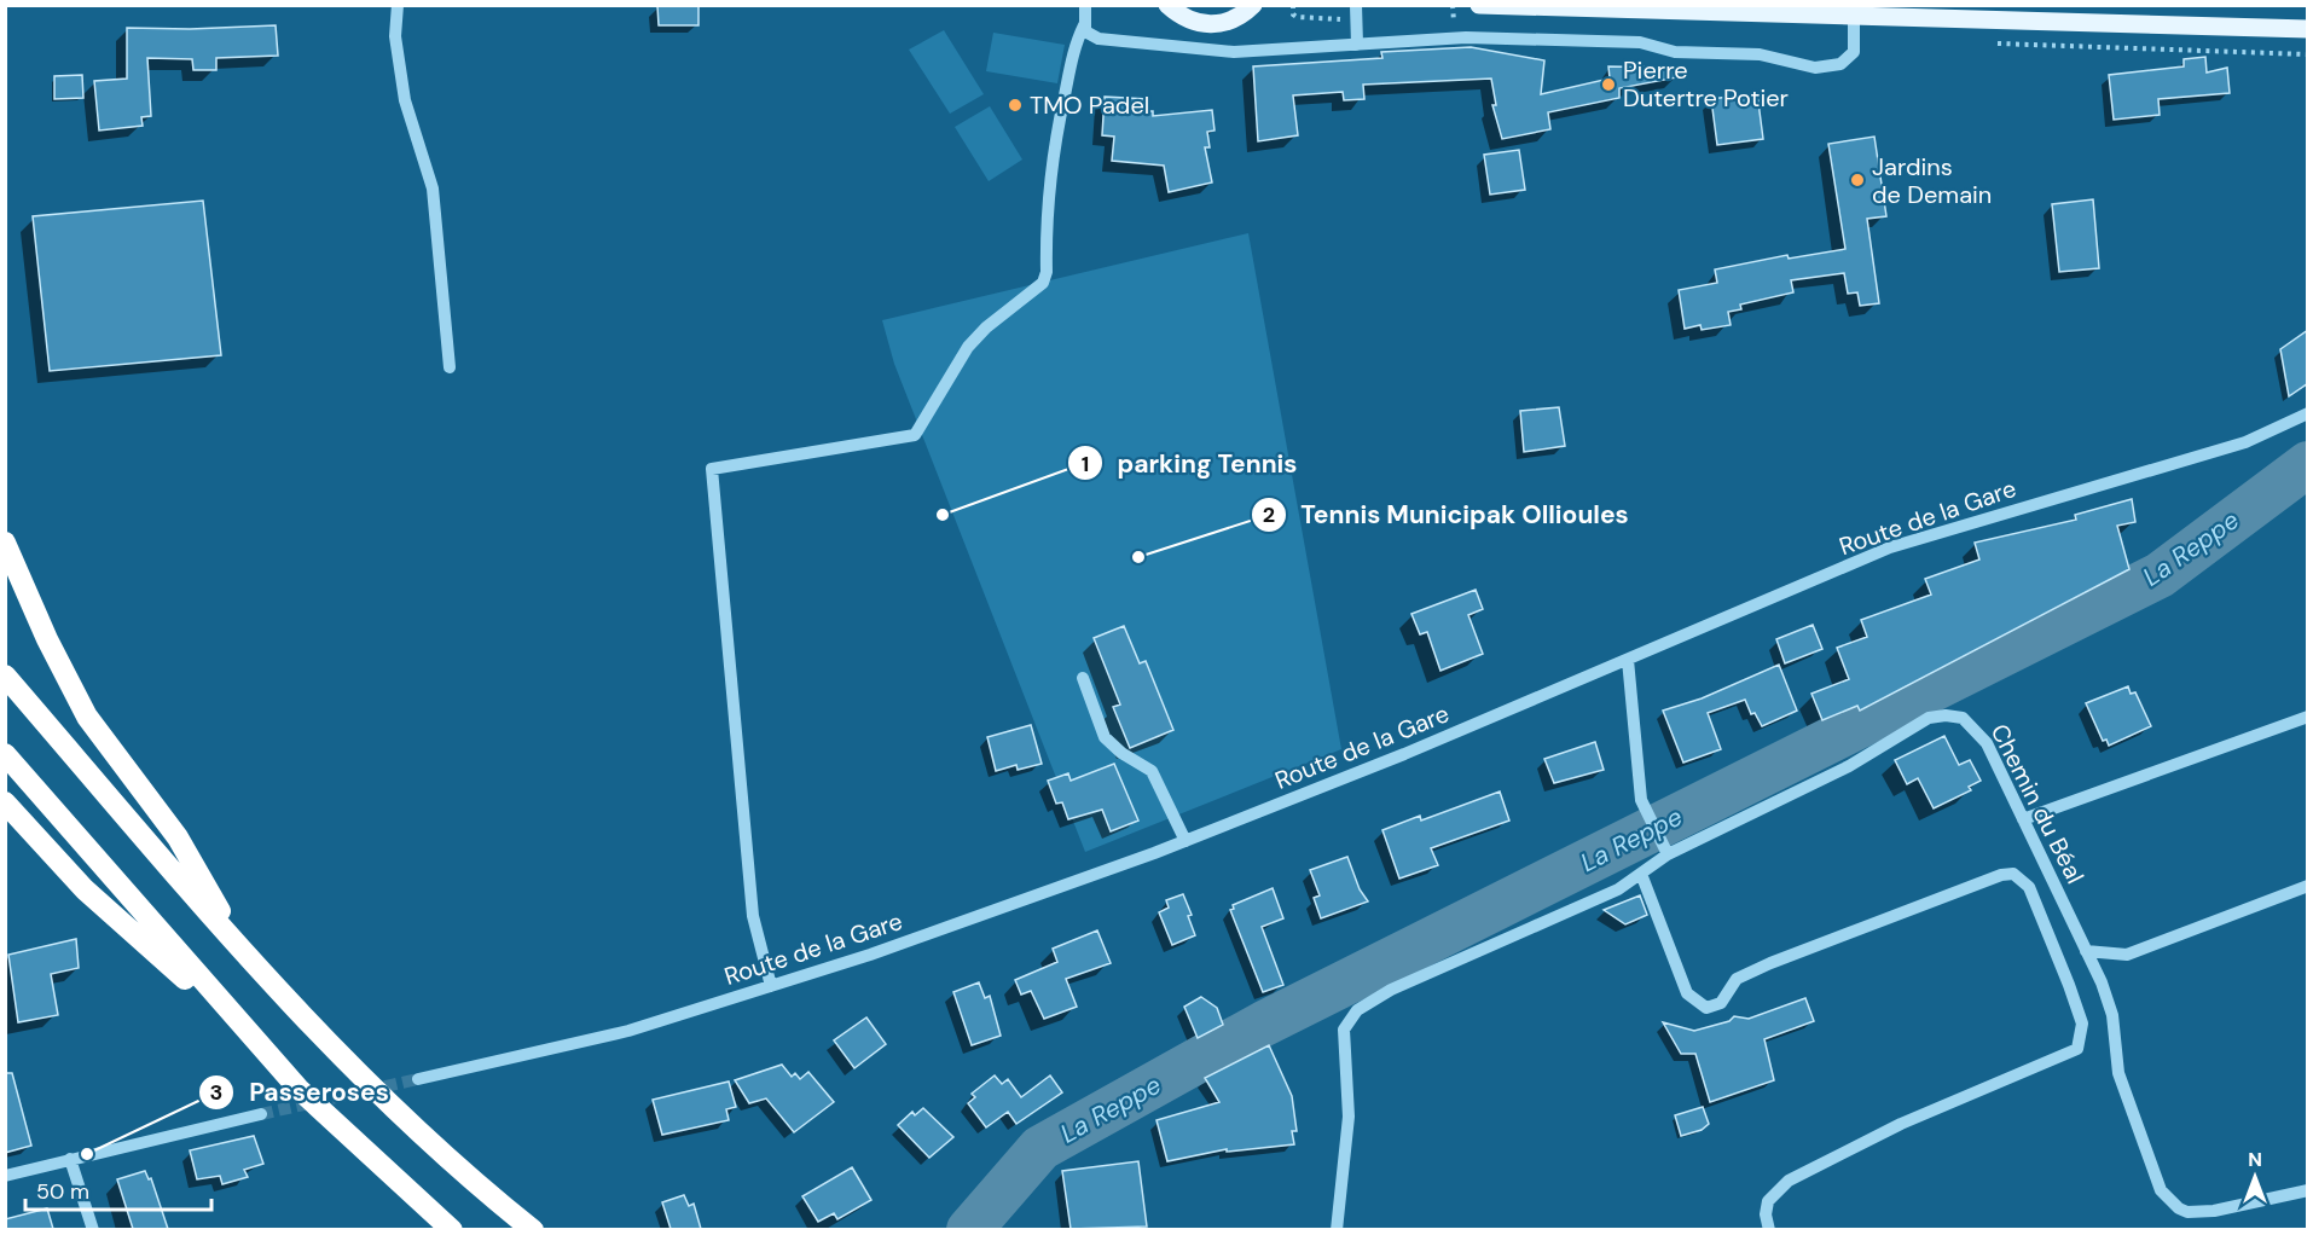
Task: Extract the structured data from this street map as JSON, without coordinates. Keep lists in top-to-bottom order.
{
  "streets": {
    "street": ["Route de la Gare", "Chemin du Béal"]
  },
  "water": ["La Reppe"],
  "places": [
    "Pierre Dutertre Potier",
    "TMO Padel",
    "Jardins de Demain",
    "parking Tennis",
    "Tennis Municipak Ollioules",
    "Passeroses"
  ],
  "scale_bar": "50 m",
  "north": "top"
}
